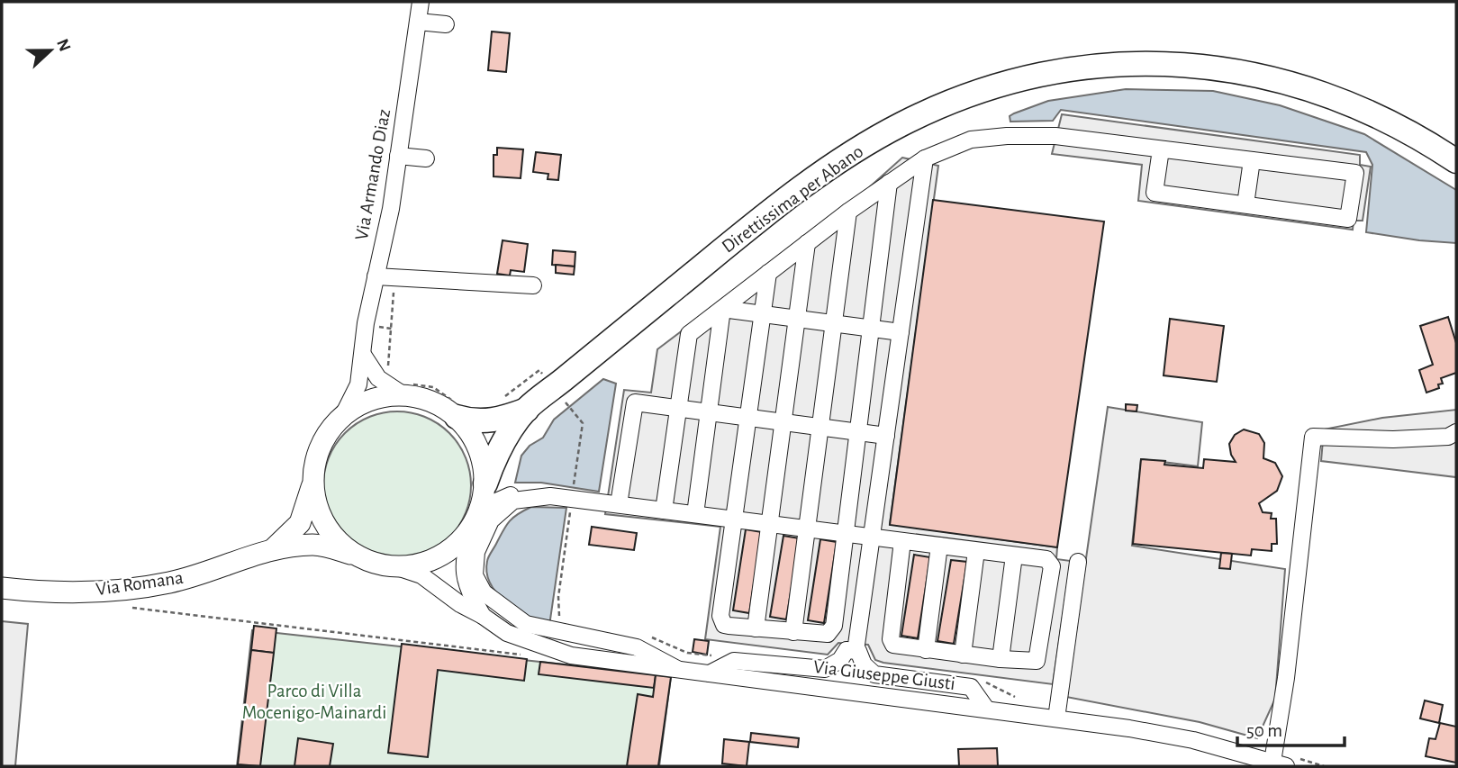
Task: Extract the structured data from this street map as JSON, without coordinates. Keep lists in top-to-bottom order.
{
  "streets": {
    "highway": ["Direttissima per Abano"],
    "main road": ["Via Romana"],
    "street": ["Via Armando Diaz", "Via Giuseppe Giusti"]
  },
  "crossings": [
    ["Via Armando Diaz", "Direttissima per Abano"],
    ["Via Armando Diaz", "Via Romana"],
    ["Via Armando Diaz", "Via Giuseppe Giusti"],
    ["Direttissima per Abano", "Via Romana"],
    ["Direttissima per Abano", "Via Giuseppe Giusti"],
    ["Via Romana", "Via Giuseppe Giusti"]
  ],
  "parks": ["Parco di Villa Mocenigo-Mainardi"],
  "scale_bar": "50 m",
  "north": "right"
}
